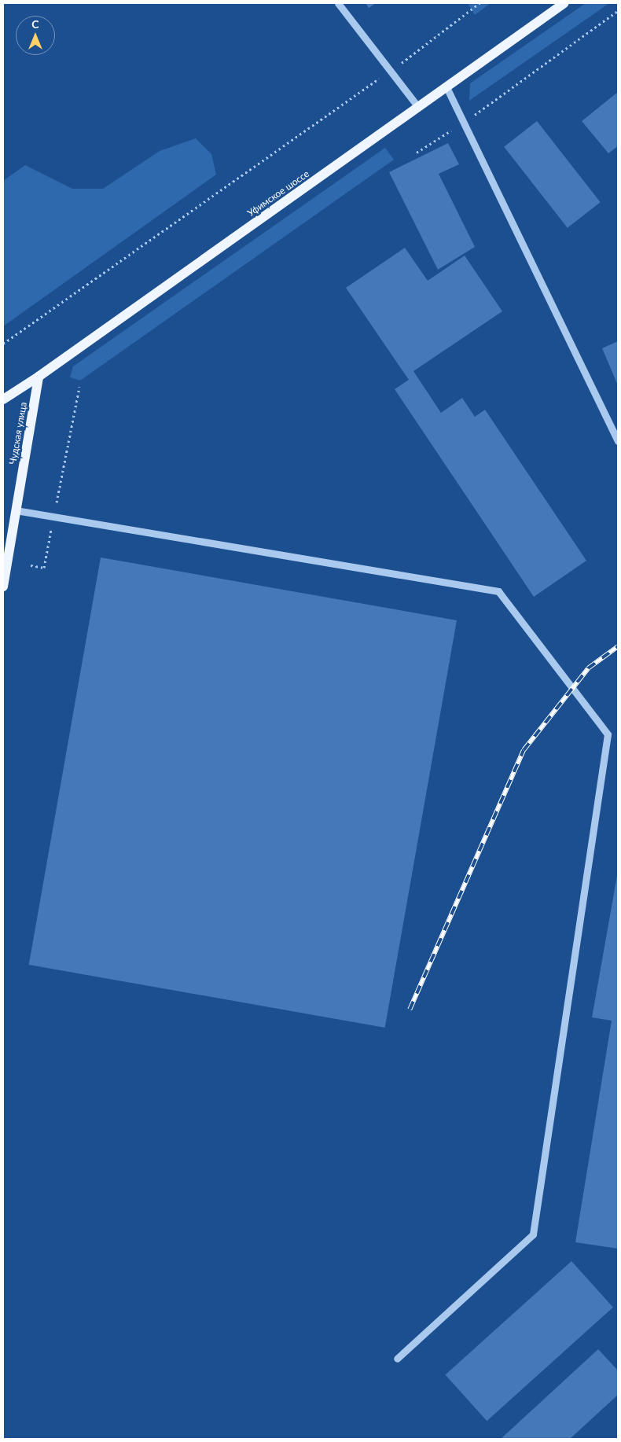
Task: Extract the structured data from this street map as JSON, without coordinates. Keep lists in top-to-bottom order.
{
  "streets": {
    "main road": ["Уфимское шоссе", "Чудская улица"]
  },
  "crossings": [
    ["Уфимское шоссе", "Чудская улица"]
  ],
  "north": "top"
}
